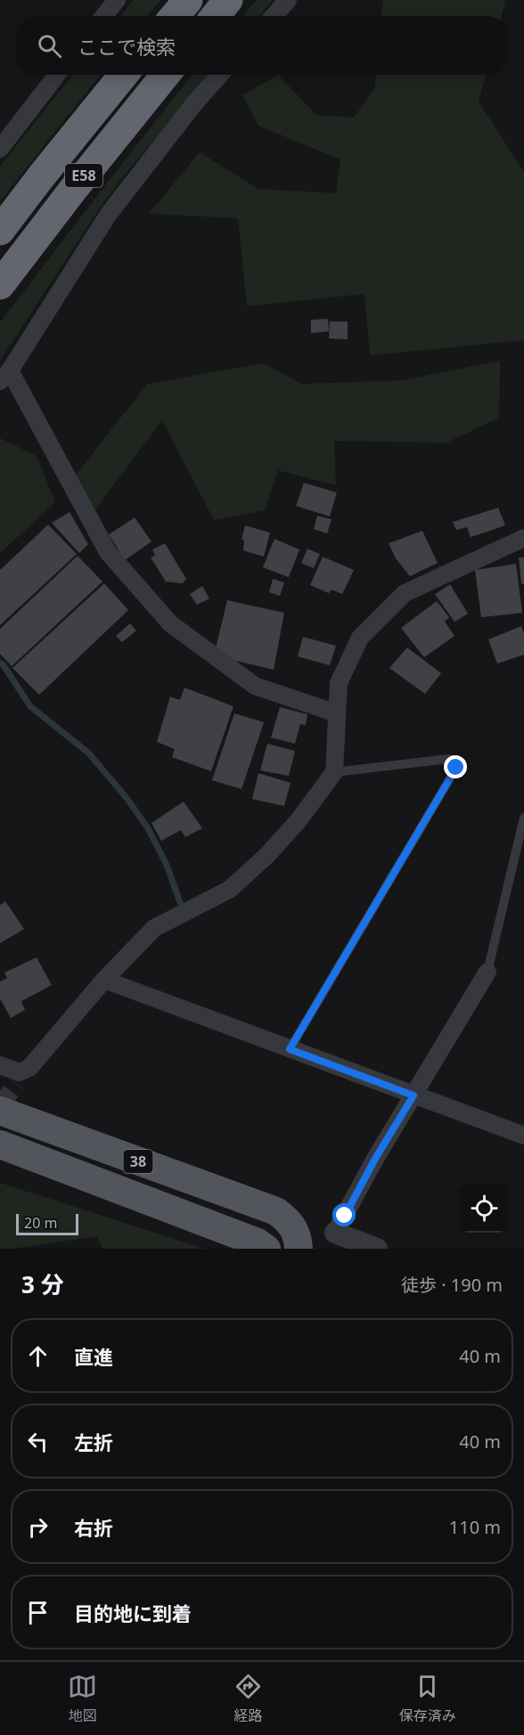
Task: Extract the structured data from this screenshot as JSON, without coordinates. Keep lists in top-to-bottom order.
{
  "streets": {
    "highway": ["E58"],
    "main road": ["38"]
  },
  "scale_bar": "20 m",
  "page": {
    "search": "ここで検索",
    "scale": "20 m",
    "heading": ["3 分", "徒歩 · 190 m"],
    "list": [
      ["直進", "40 m"],
      ["左折", "40 m"],
      ["右折", "110 m"],
      "目的地に到着"
    ],
    "nav": ["地図", "経路", "保存済み"]
  }
}
